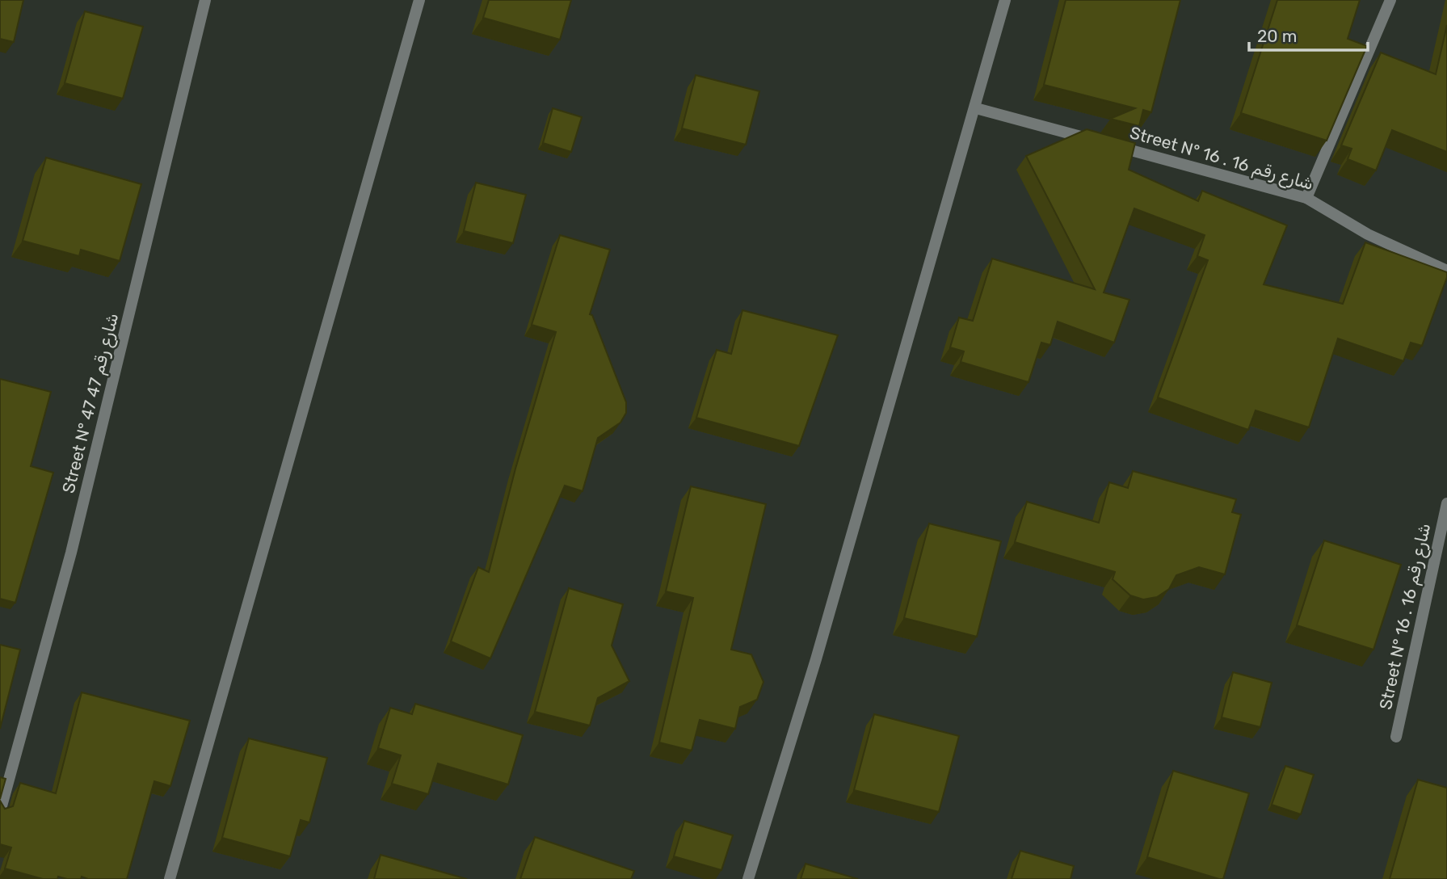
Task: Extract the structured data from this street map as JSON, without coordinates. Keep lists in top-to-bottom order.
{
  "streets": {
    "street": ["Street N° 16 . شارع رقم 16", "Street N° 47 شارع رقم 47"]
  },
  "scale_bar": "20 m"
}
